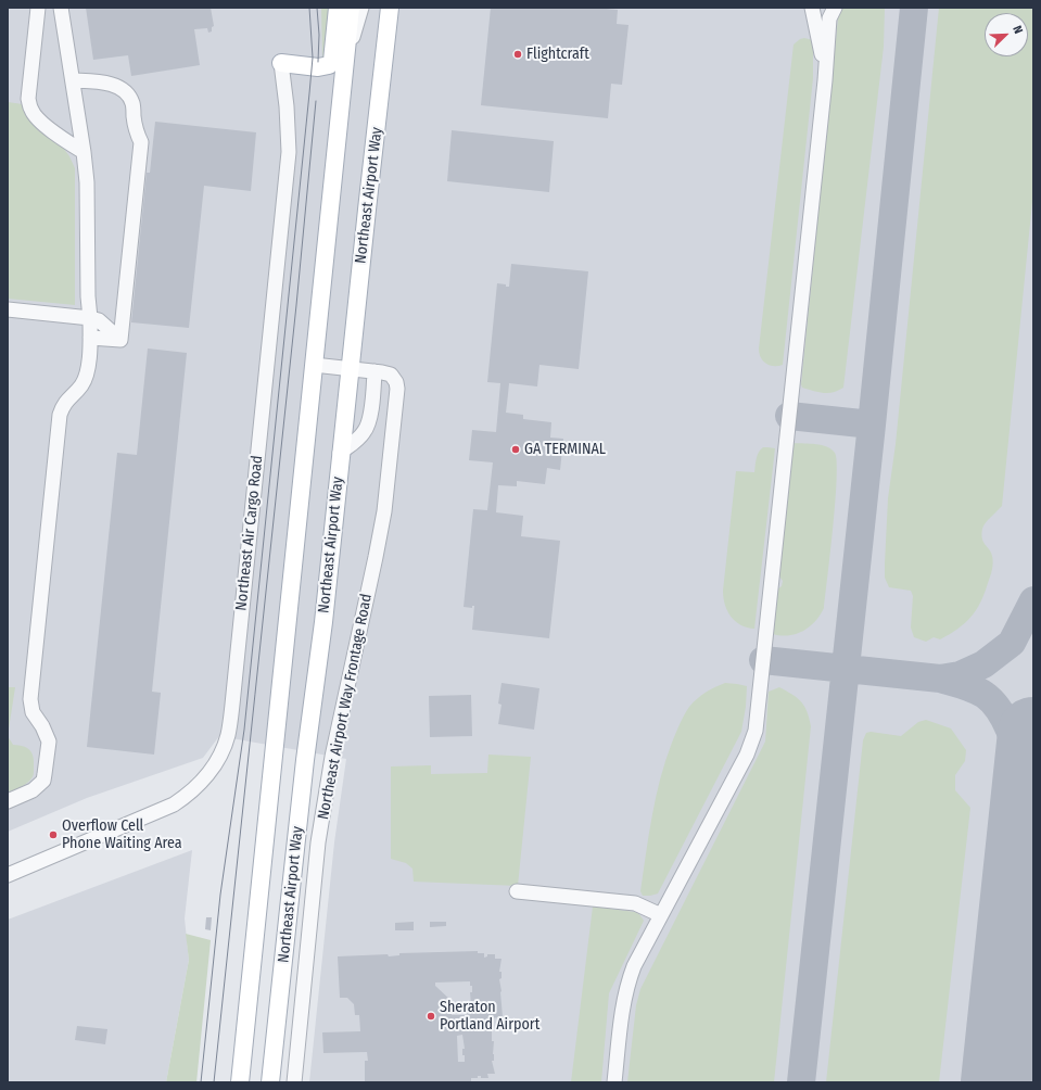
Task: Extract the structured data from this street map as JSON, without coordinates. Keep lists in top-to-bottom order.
{
  "streets": {
    "main road": ["Northeast Airport Way"],
    "street": ["Northeast Air Cargo Road", "Northeast Airport Way Frontage Road"]
  },
  "crossings": [
    ["Northeast Airport Way", "Northeast Airport Way Frontage Road"]
  ],
  "places": [
    "Flightcraft",
    "GA TERMINAL",
    "Overflow Cell Phone Waiting Area",
    "Sheraton Portland Airport"
  ],
  "north": "top right"
}
